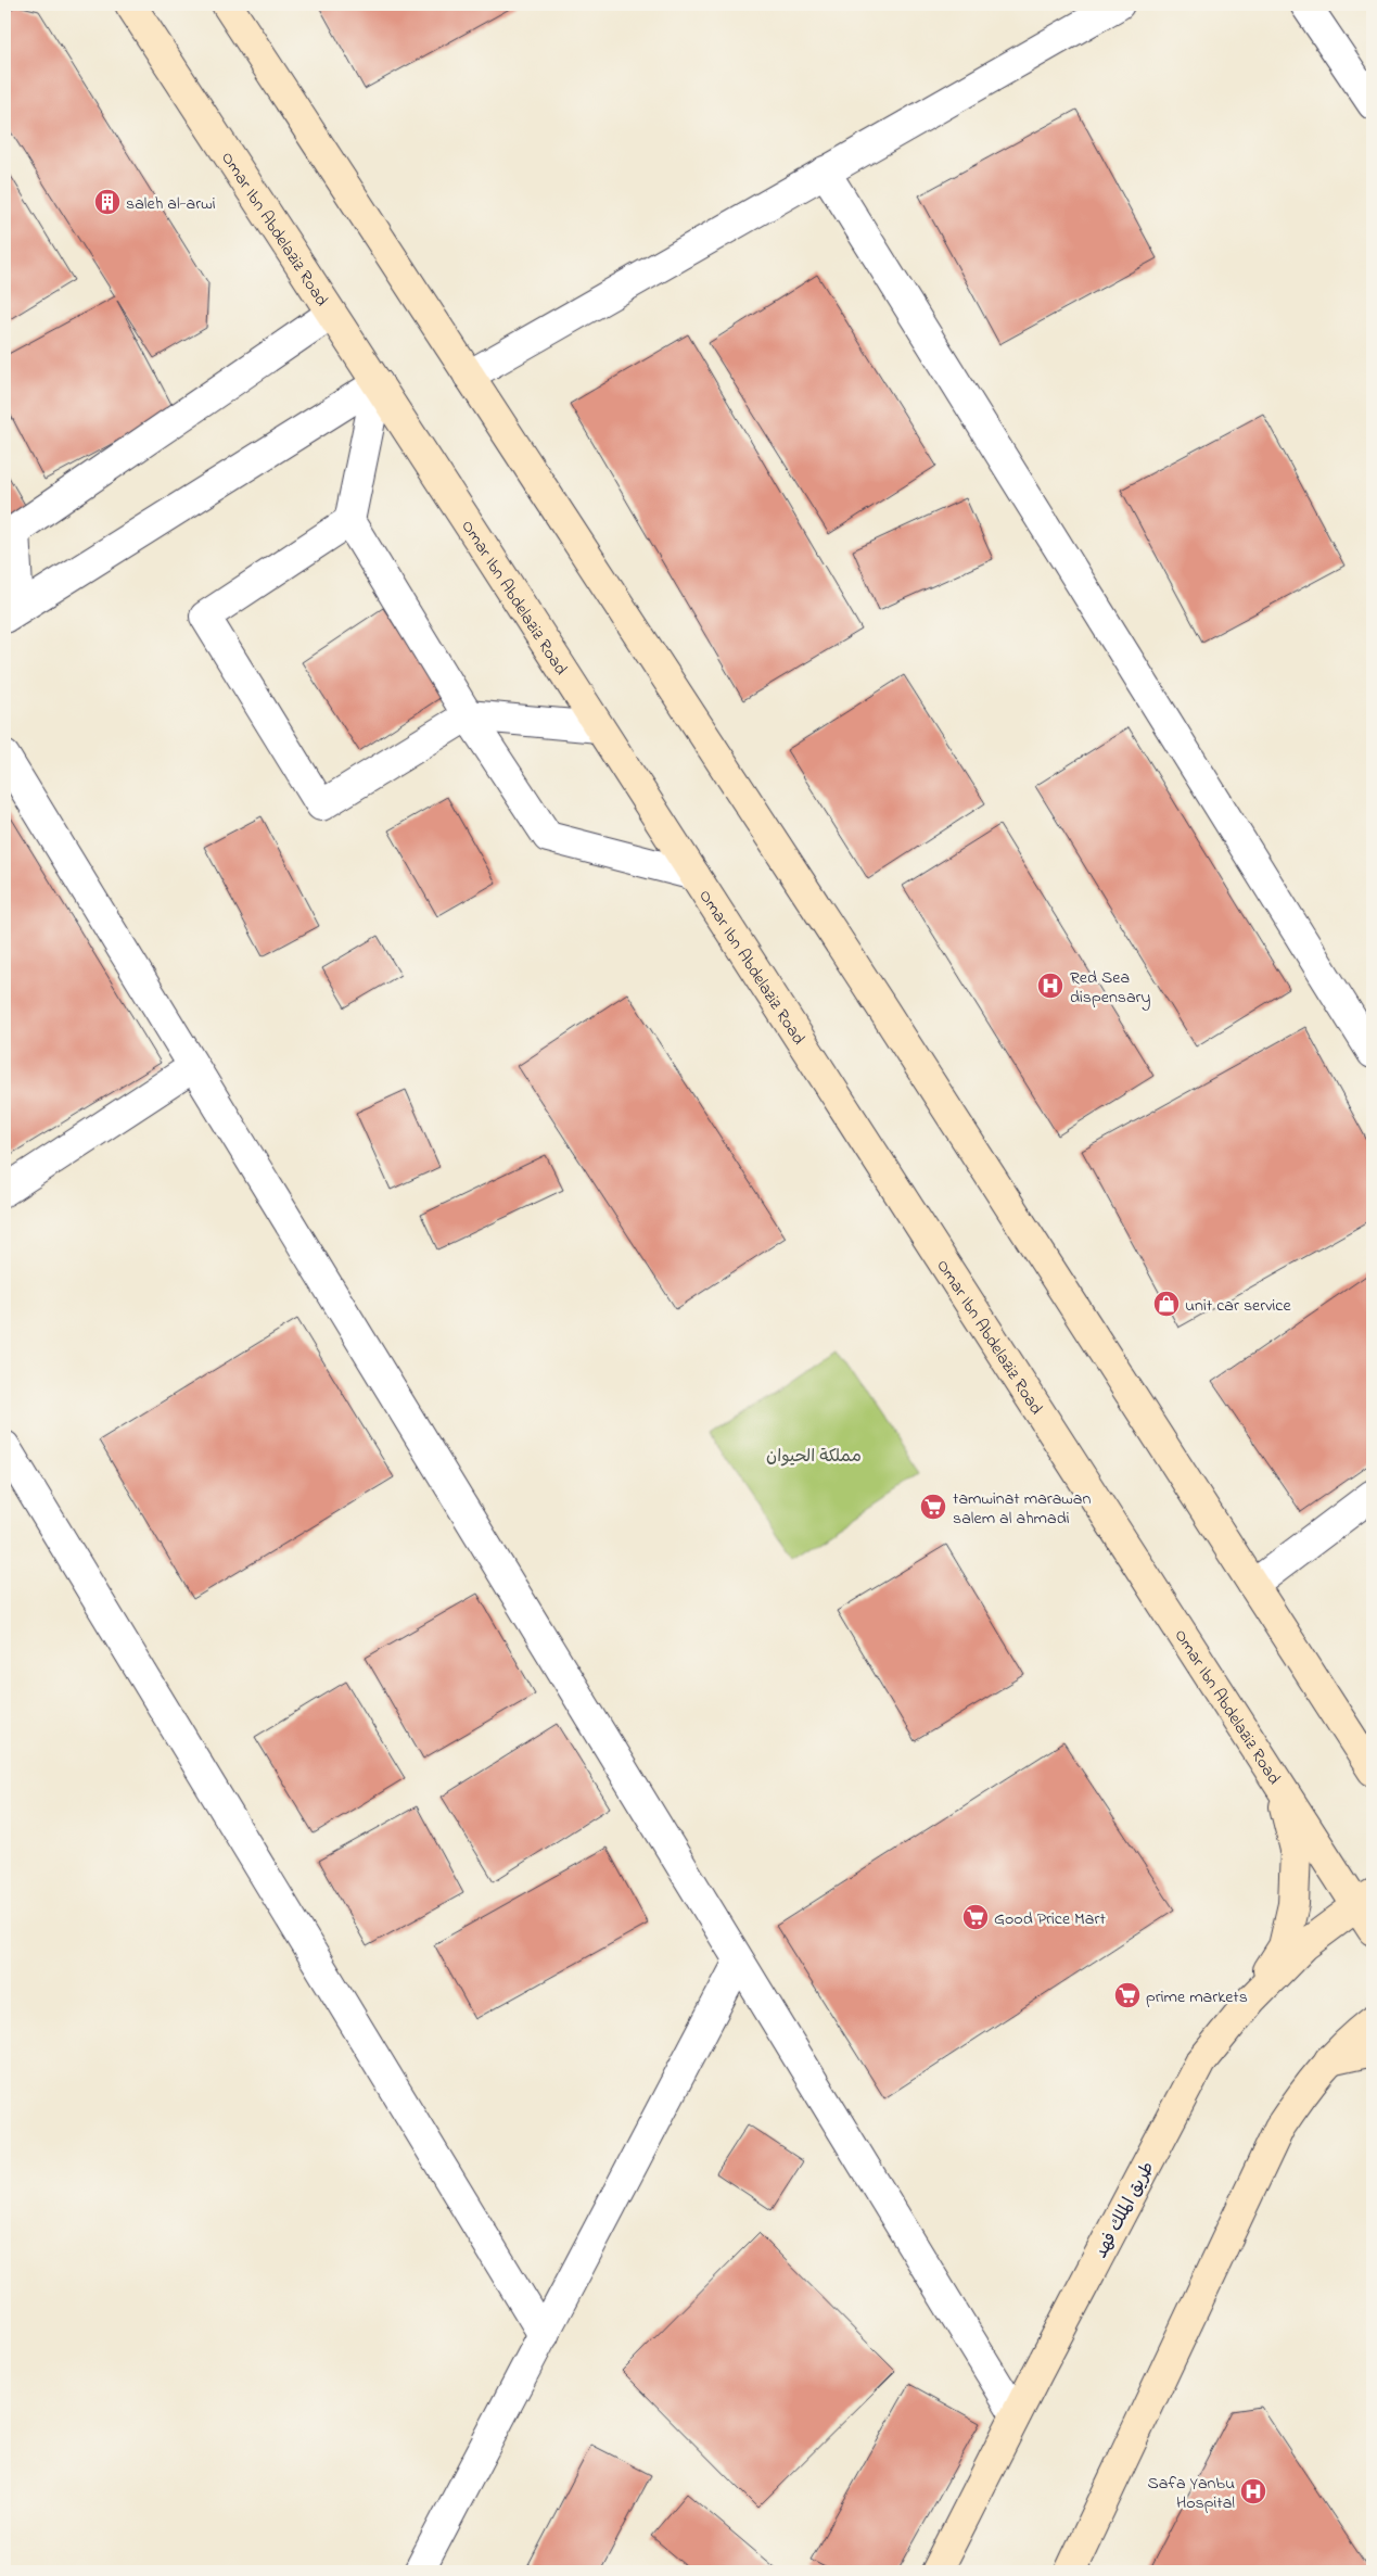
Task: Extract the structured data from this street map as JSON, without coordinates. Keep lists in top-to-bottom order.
{
  "streets": {
    "main road": ["Omar Ibn Abdelaziz Road", "طريق الملك فهد"]
  },
  "crossings": [
    ["Omar Ibn Abdelaziz Road", "طريق الملك فهد"]
  ],
  "parks": ["مملكة الحيوان"],
  "places": {
    "building": ["saleh al-arwi"],
    "hospital": ["Red Sea dispensary", "Safa Yanbu Hospital"],
    "shop": ["unit car service"],
    "supermarket": ["tamwinat marawan salem al ahmadi", "Good Price Mart", "prime markets"]
  }
}
